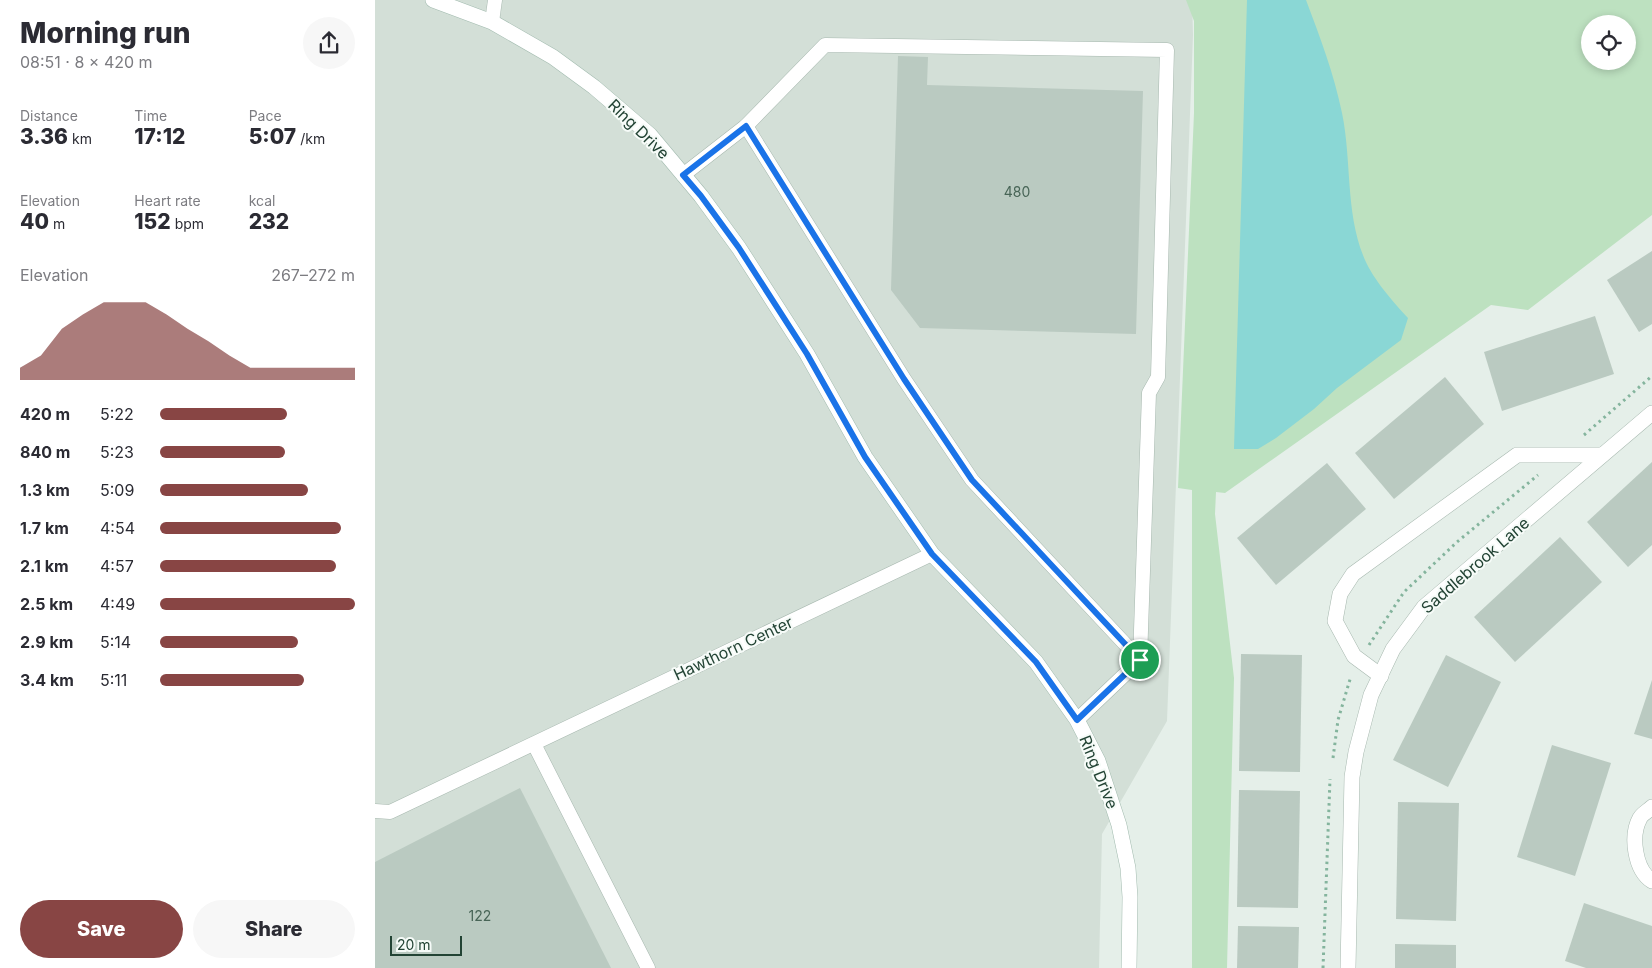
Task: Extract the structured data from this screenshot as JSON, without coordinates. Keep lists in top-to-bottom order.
{
  "streets": {
    "street": ["Ring Drive", "Saddlebrook Lane"],
    "lane": ["Hawthorn Center"]
  },
  "crossings": [
    ["Ring Drive", "Hawthorn Center"]
  ],
  "house_numbers": ["480", "122"],
  "scale_bar": "20 m",
  "page": {
    "heading": ["Morning run", "08:51 · 8 × 420 m"],
    "stats": [
      ["Distance", "3.36 km"],
      ["Time", "17:12"],
      ["Pace", "5:07 /km"],
      ["Elevation", "40 m"],
      ["Heart rate", "152 bpm"],
      ["kcal", "232"]
    ],
    "chart": ["Elevation", "267–272 m"],
    "list": [
      {
        "name": "420 m",
        "note": "5:22"
      },
      {
        "name": "840 m",
        "note": "5:23"
      },
      {
        "name": "1.3 km",
        "note": "5:09"
      },
      {
        "name": "1.7 km",
        "note": "4:54"
      },
      {
        "name": "2.1 km",
        "note": "4:57"
      },
      {
        "name": "2.5 km",
        "note": "4:49"
      },
      {
        "name": "2.9 km",
        "note": "5:14"
      },
      {
        "name": "3.4 km",
        "note": "5:11"
      }
    ],
    "buttons": ["Save", "Share"],
    "scale": "20 m"
  }
}
